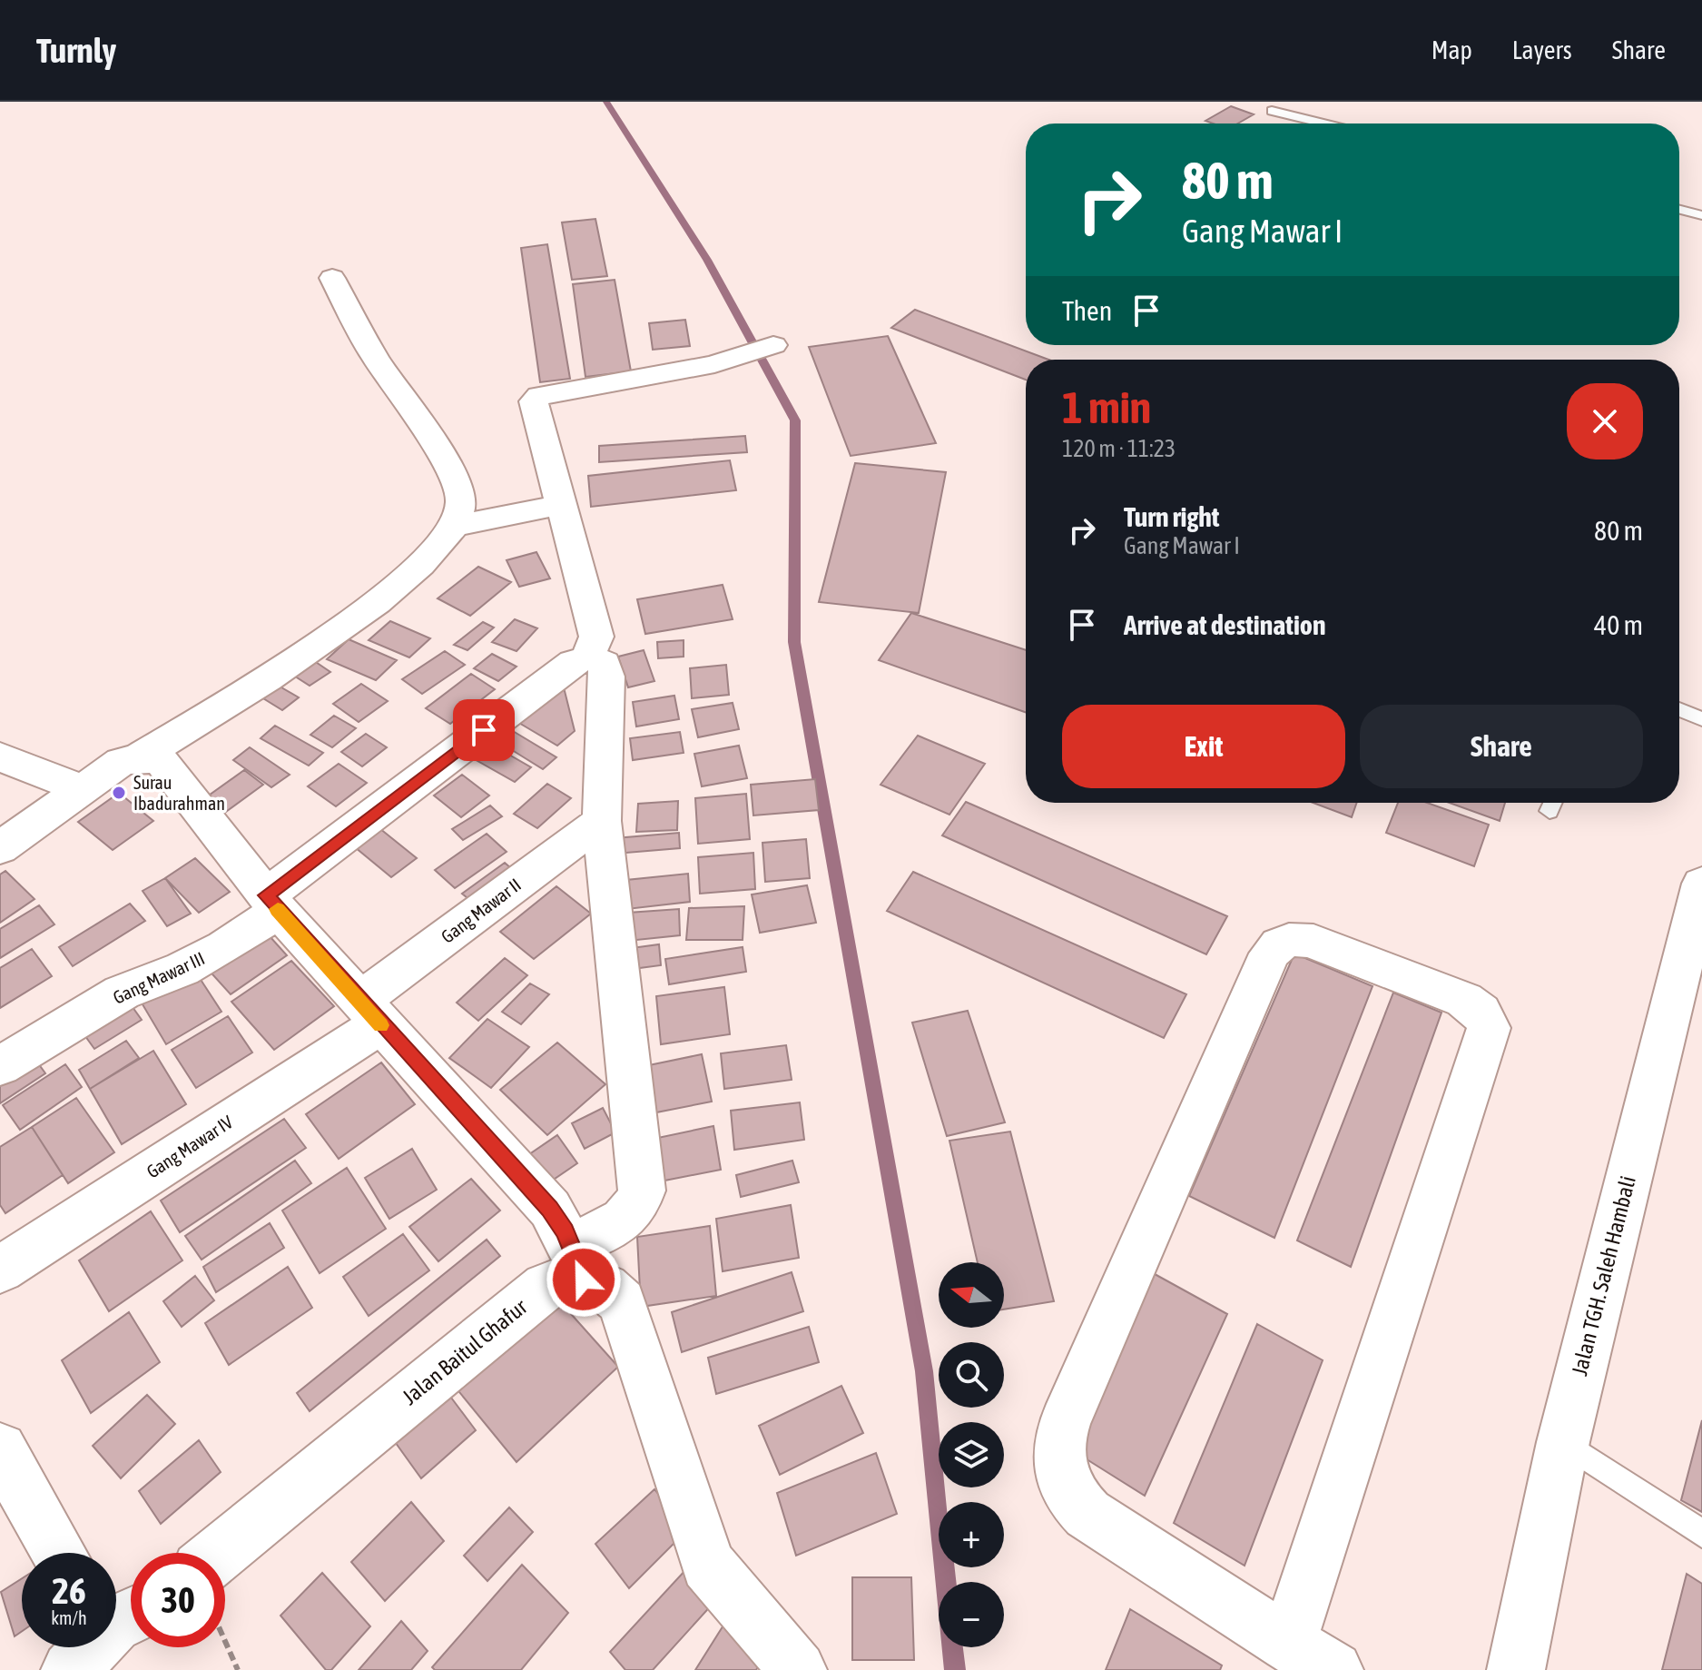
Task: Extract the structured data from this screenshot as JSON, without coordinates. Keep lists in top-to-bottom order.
{
  "streets": {
    "main road": [
      "Gang Mawar II",
      "Gang Mawar III",
      "Gang Mawar IV",
      "Jalan TGH. Saleh Hambali",
      "Jalan Baitul Ghafur"
    ]
  },
  "crossings": [
    ["Gang Mawar II", "Gang Mawar IV"],
    ["Gang Mawar II", "Jalan Baitul Ghafur"],
    ["Gang Mawar III", "Jalan Baitul Ghafur"]
  ],
  "places": ["Surau Ibadurahman"],
  "north": "left",
  "page": {
    "header": "Turnly",
    "nav": ["Map", "Layers", "Share"],
    "turn": ["80 m", "Gang Mawar I"],
    "then": "Then",
    "heading": ["1 min", "120 m · 11:23"],
    "list": [
      {
        "name": "Turn right",
        "note": "Gang Mawar I",
        "value": "80 m"
      },
      {
        "name": "Arrive at destination",
        "value": "40 m"
      }
    ],
    "buttons": ["Exit", "Share"],
    "map_buttons": ["+", "−"],
    "speed": "26 km/h",
    "limit": "30"
  }
}
